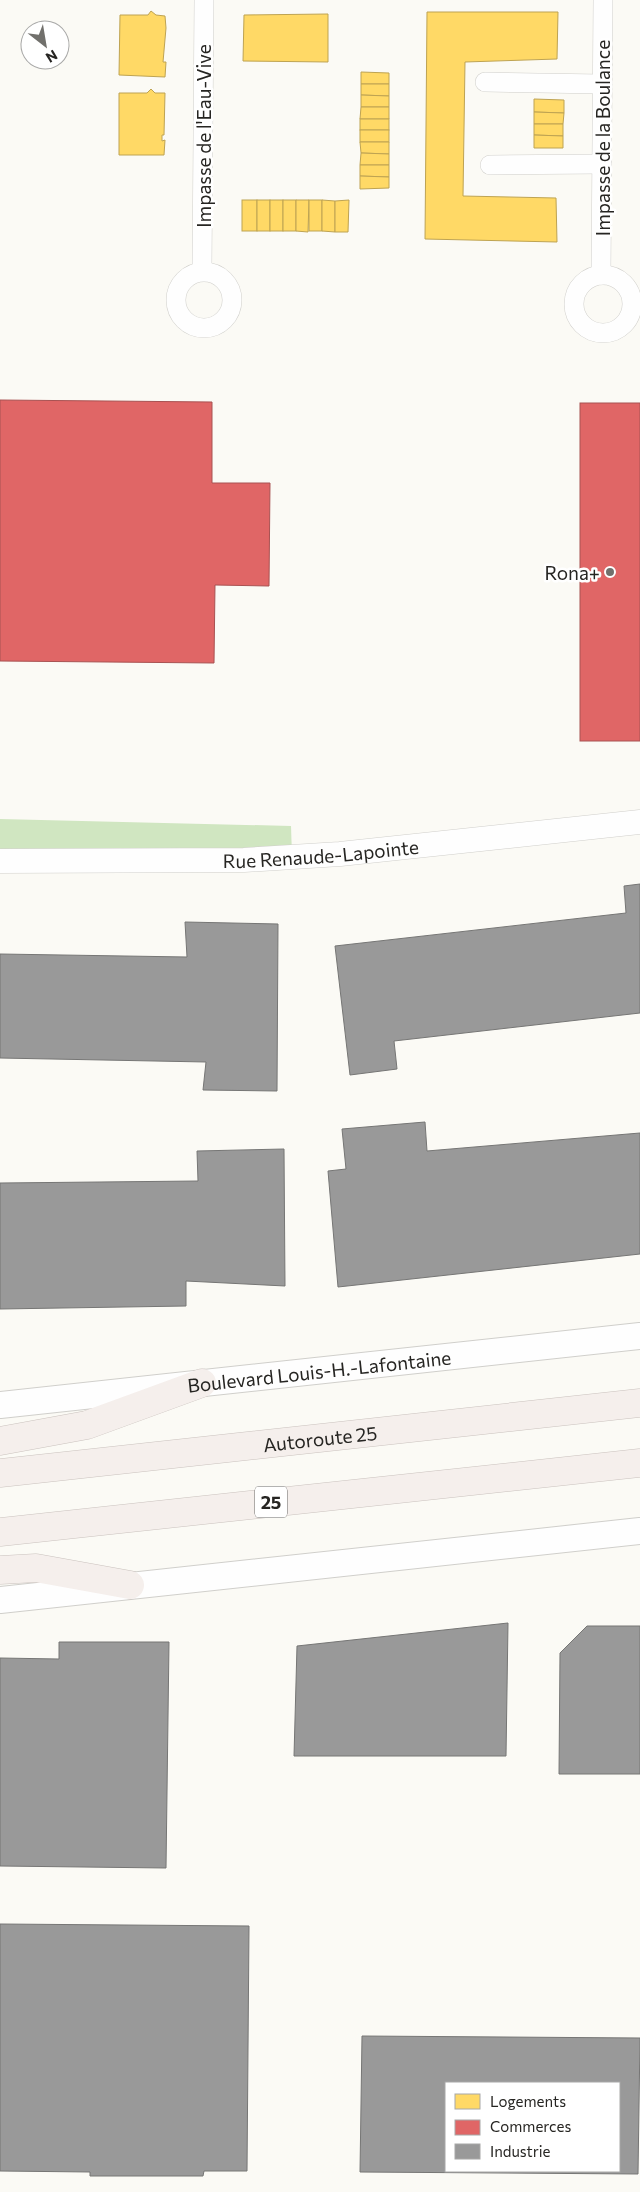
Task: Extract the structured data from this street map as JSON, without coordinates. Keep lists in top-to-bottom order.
{
  "streets": {
    "highway": ["Autoroute 25", "25"],
    "main road": ["Boulevard Louis-H.-Lafontaine"],
    "street": ["Impasse de l'Eau-Vive", "Impasse de la Boulance", "Rue Renaude-Lapointe"]
  },
  "places": ["Rona+"],
  "legend": ["Logements", "Commerces", "Industrie"],
  "north": "bottom right"
}
